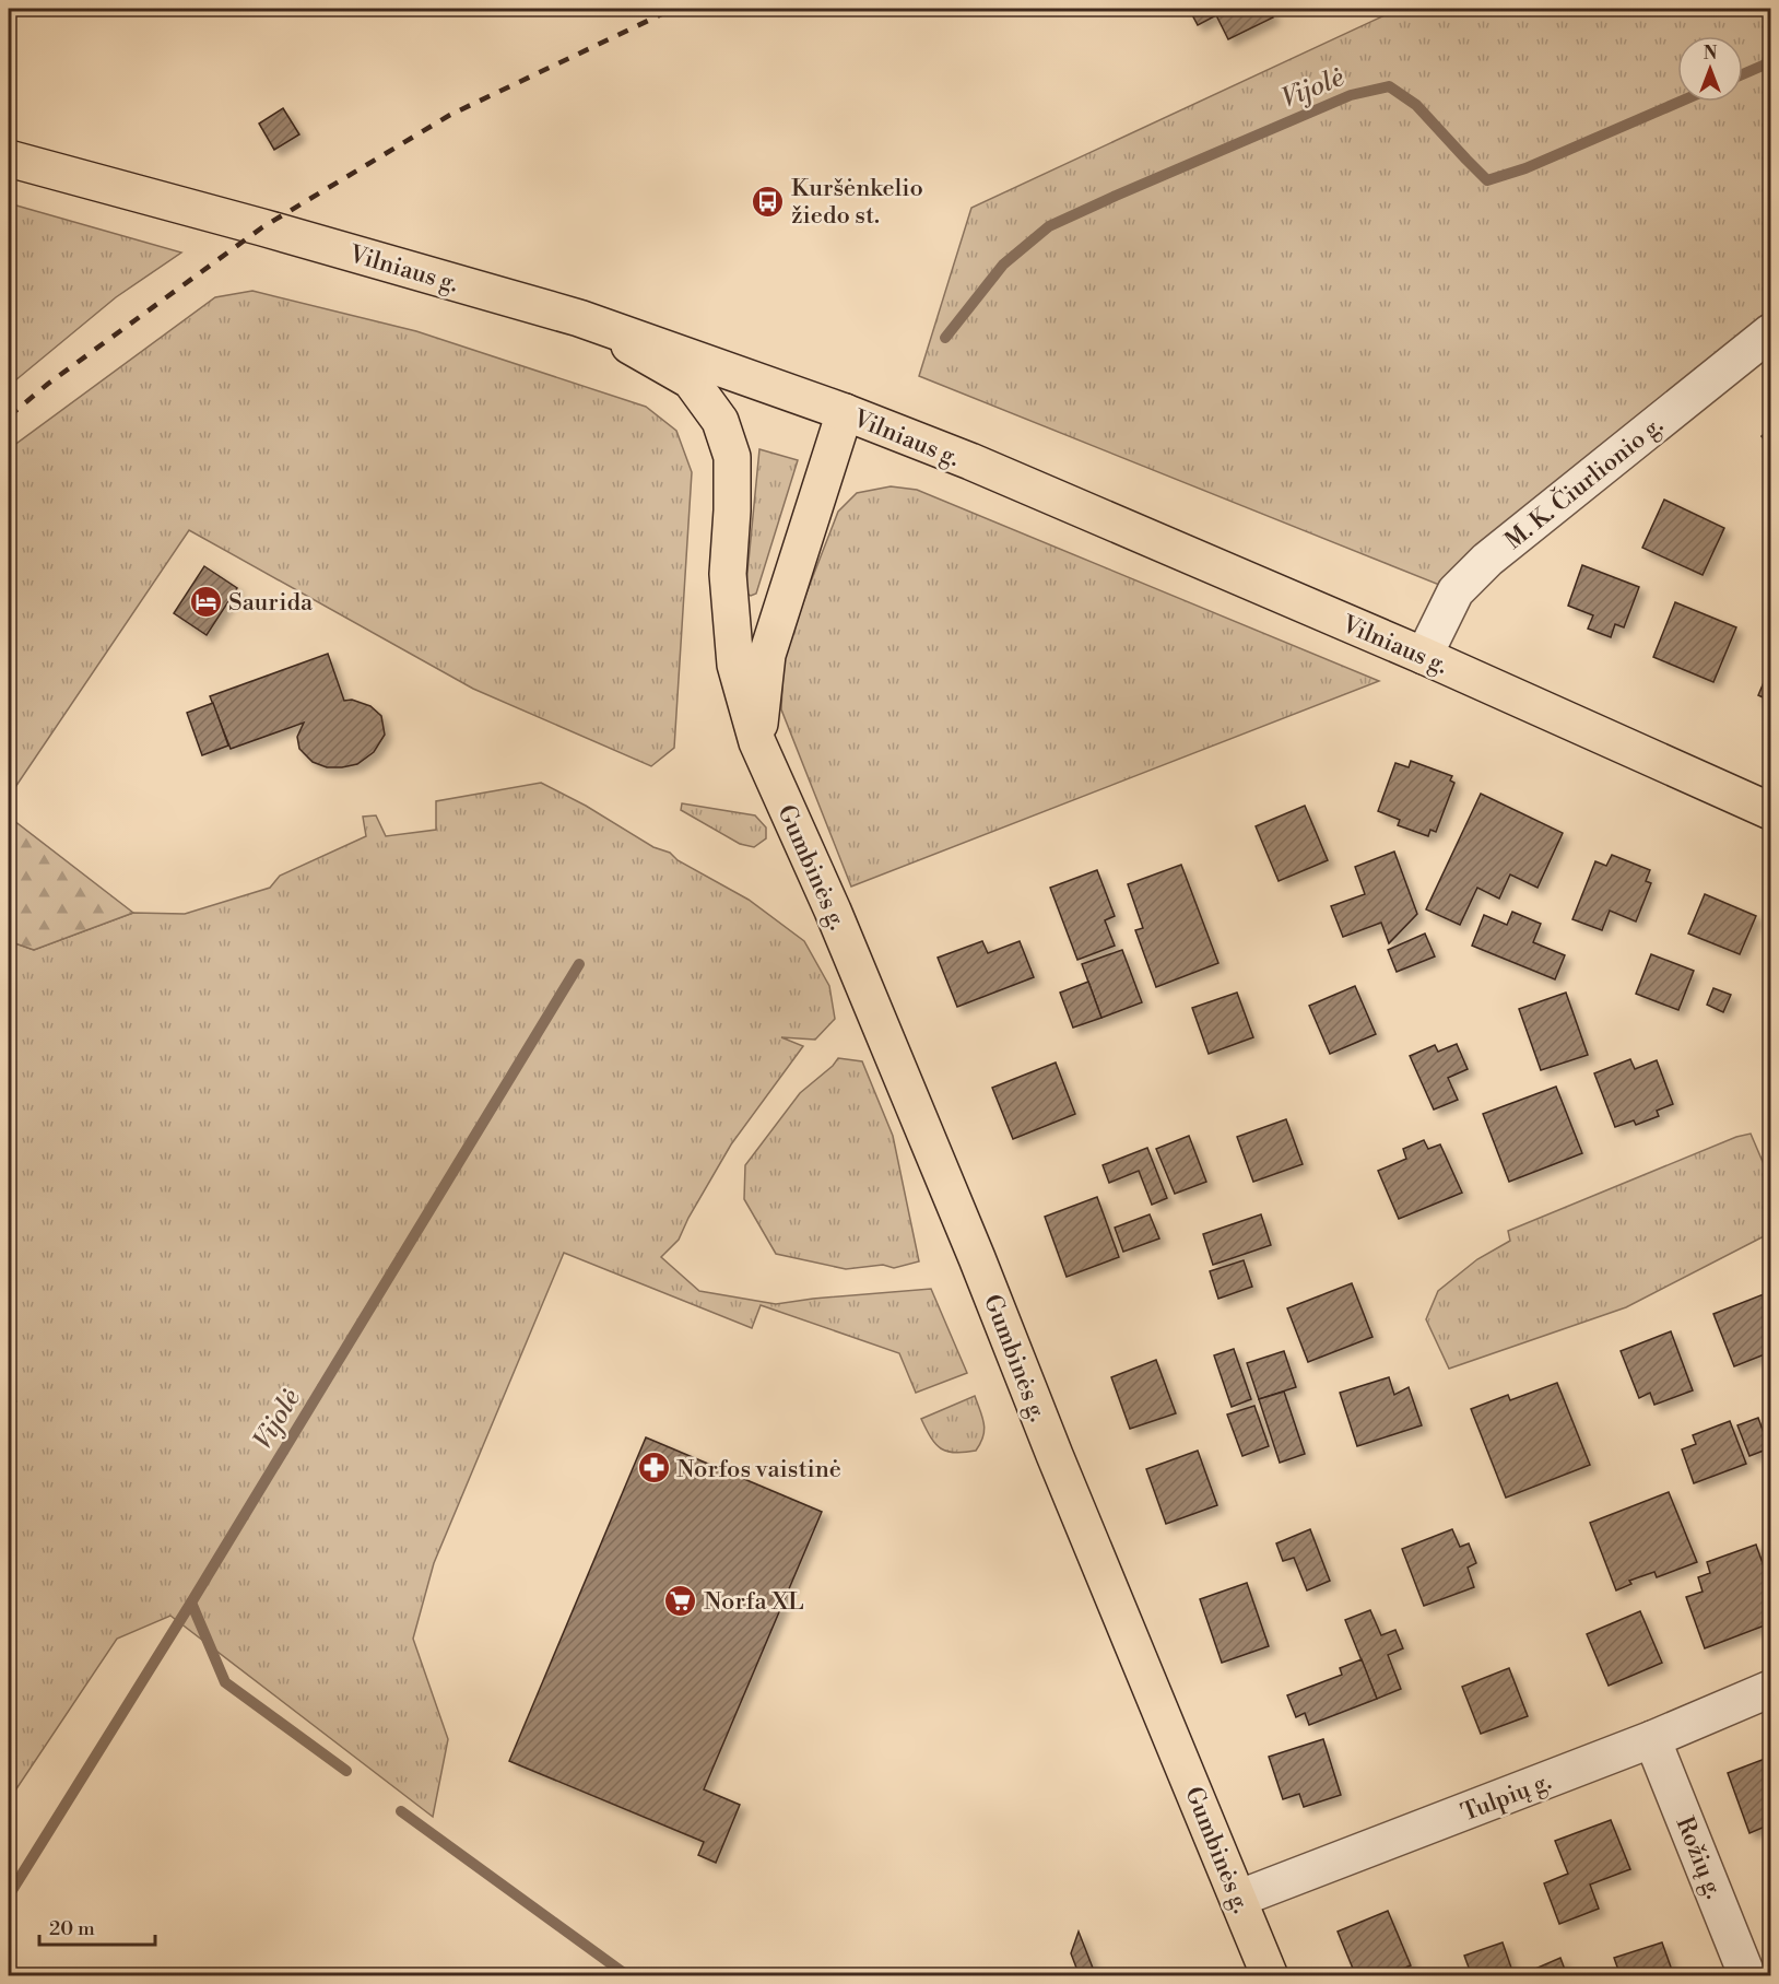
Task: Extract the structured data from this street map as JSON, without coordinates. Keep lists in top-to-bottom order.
{
  "streets": {
    "main road": ["Vilniaus g.", "Gumbinės g."],
    "street": ["M. K. Čiurlionio g.", "Tulpių g.", "Rožių g."]
  },
  "crossings": [
    ["Vilniaus g.", "M. K. Čiurlionio g."],
    ["Vilniaus g.", "Gumbinės g."],
    ["Gumbinės g.", "Tulpių g."],
    ["Tulpių g.", "Rožių g."]
  ],
  "water": ["Vijolė"],
  "places": {
    "bus stop": ["Kuršėnkelio žiedo st."],
    "hotel": ["Saurida"],
    "pharmacy": ["Norfos vaistinė"],
    "supermarket": ["Norfa XL"]
  },
  "scale_bar": "20 m",
  "north": "top"
}
